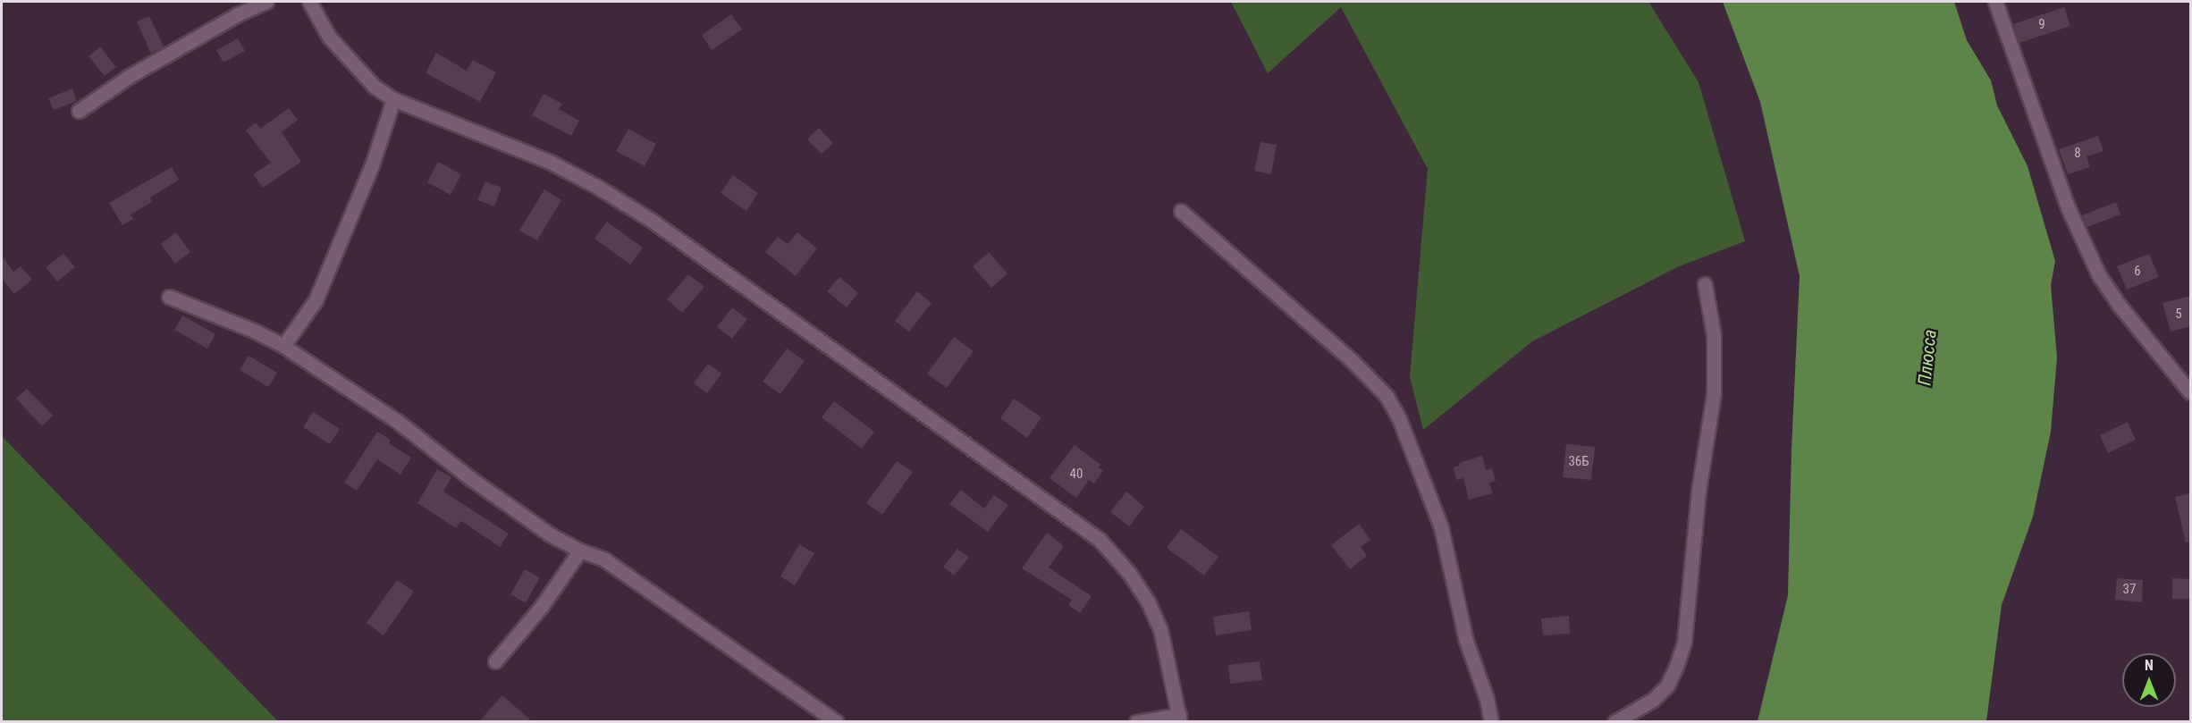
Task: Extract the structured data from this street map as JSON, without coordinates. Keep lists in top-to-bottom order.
{
  "water": ["Плюсса"],
  "house_numbers": [
    "9",
    "8",
    "6",
    "5",
    "36Б",
    "40",
    "37"
  ],
  "north": "top"
}
